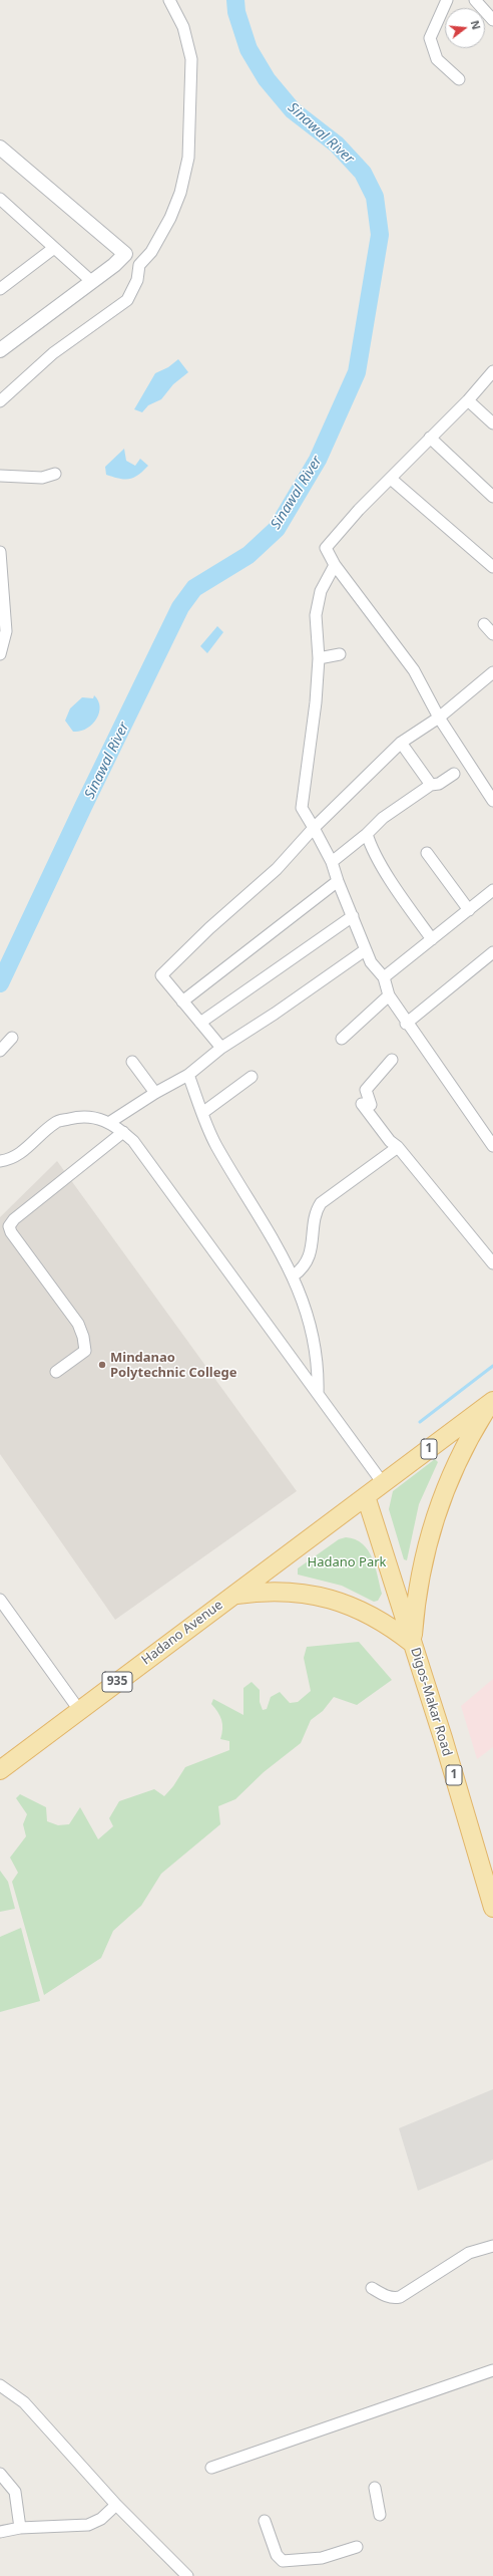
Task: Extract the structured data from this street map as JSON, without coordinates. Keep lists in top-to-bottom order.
{
  "streets": {
    "main road": [
      "1",
      "Hadano Avenue",
      "935",
      "Digos-Makar Road"
    ]
  },
  "crossings": [
    ["1", "Hadano Avenue"],
    ["1", "Digos-Makar Road"],
    ["Hadano Avenue", "Digos-Makar Road"]
  ],
  "water": ["Sinawal River"],
  "parks": ["Hadano Park"],
  "places": ["Mindanao Polytechnic College"],
  "north": "right"
}
